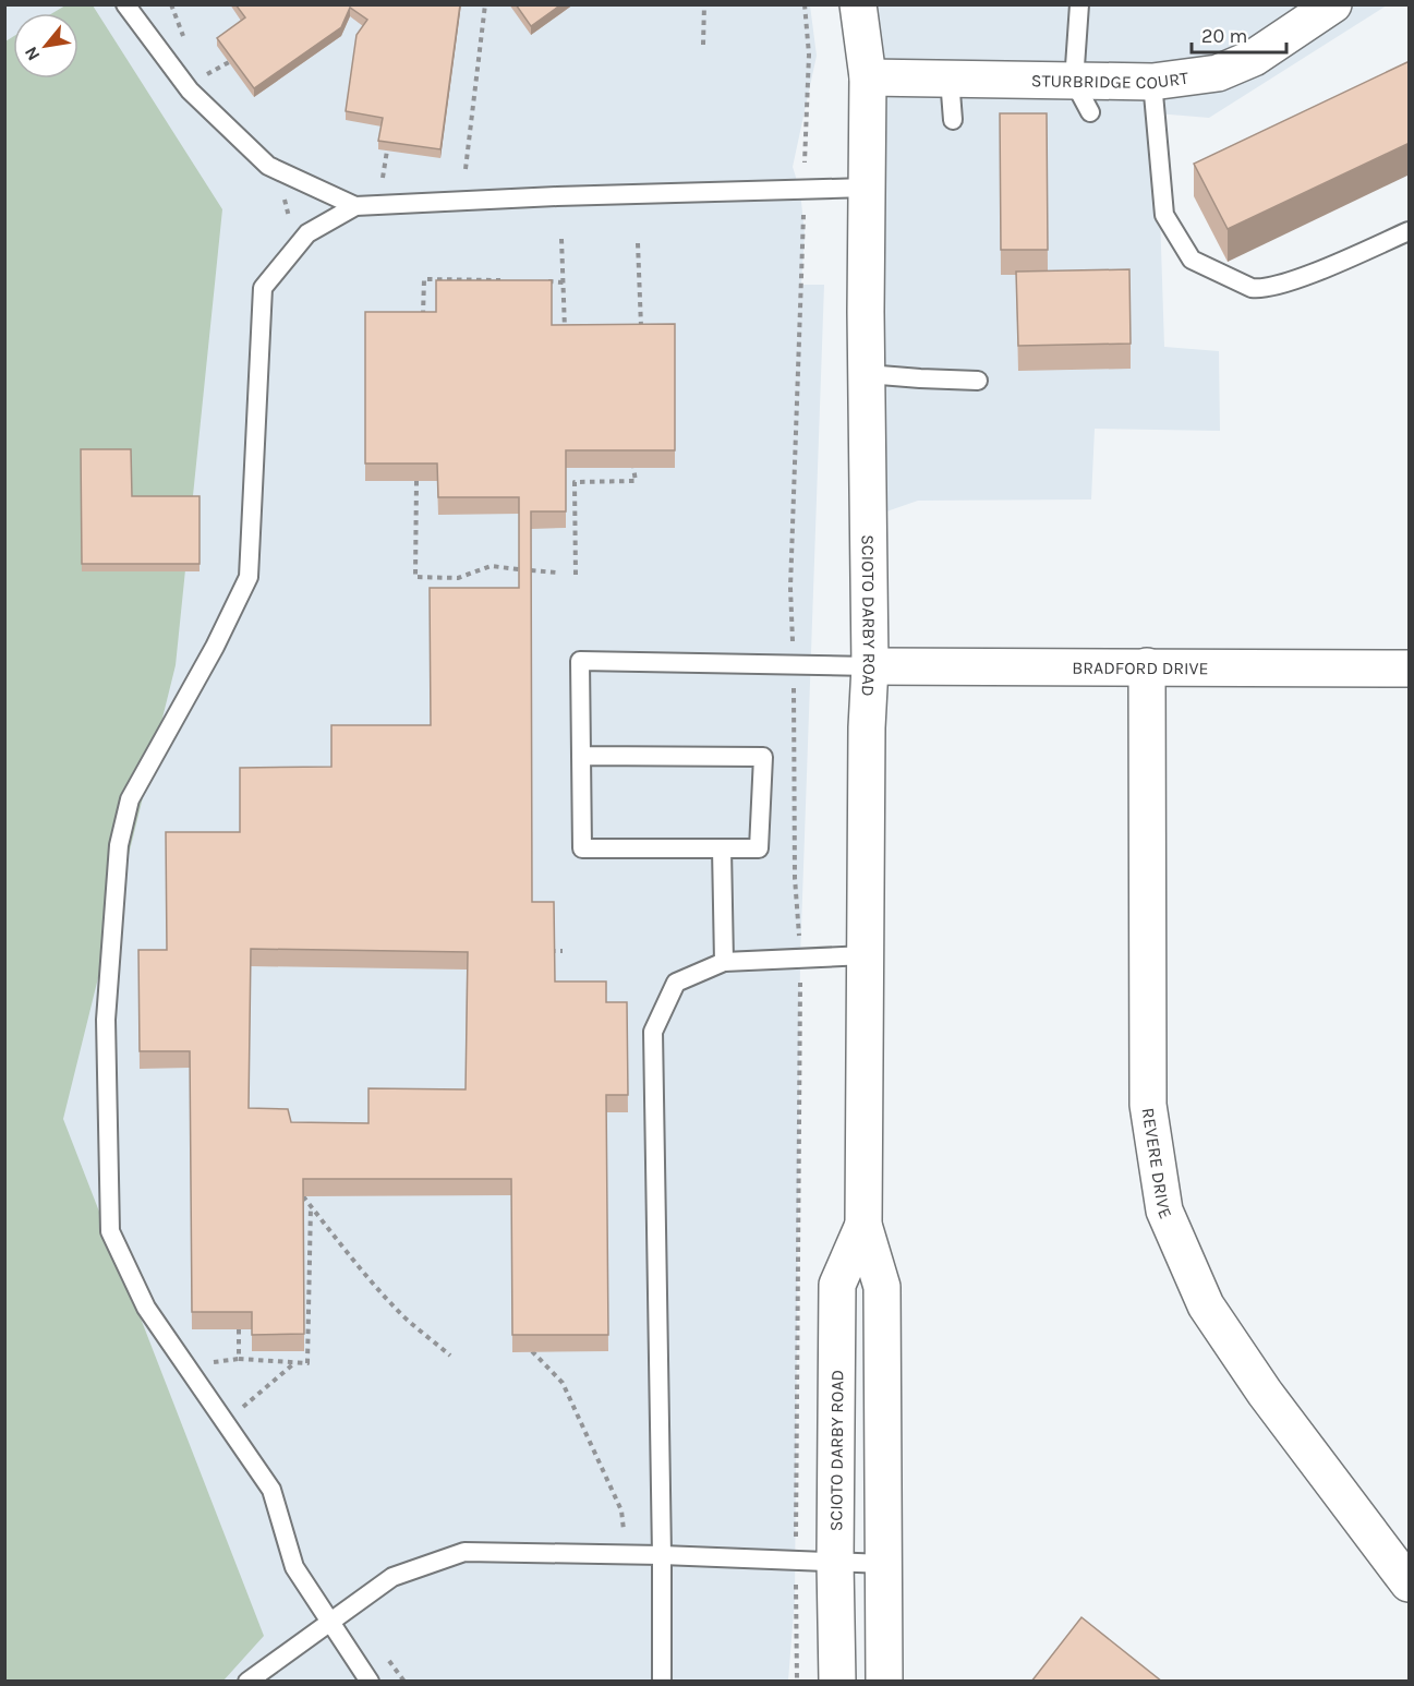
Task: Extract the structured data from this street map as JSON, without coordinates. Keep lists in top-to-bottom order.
{
  "streets": {
    "main road": [
      "STURBRIDGE COURT",
      "SCIOTO DARBY ROAD",
      "BRADFORD DRIVE",
      "REVERE DRIVE"
    ]
  },
  "crossings": [
    ["STURBRIDGE COURT", "SCIOTO DARBY ROAD"],
    ["SCIOTO DARBY ROAD", "BRADFORD DRIVE"],
    ["BRADFORD DRIVE", "REVERE DRIVE"]
  ],
  "scale_bar": "20 m",
  "north": "bottom left"
}
